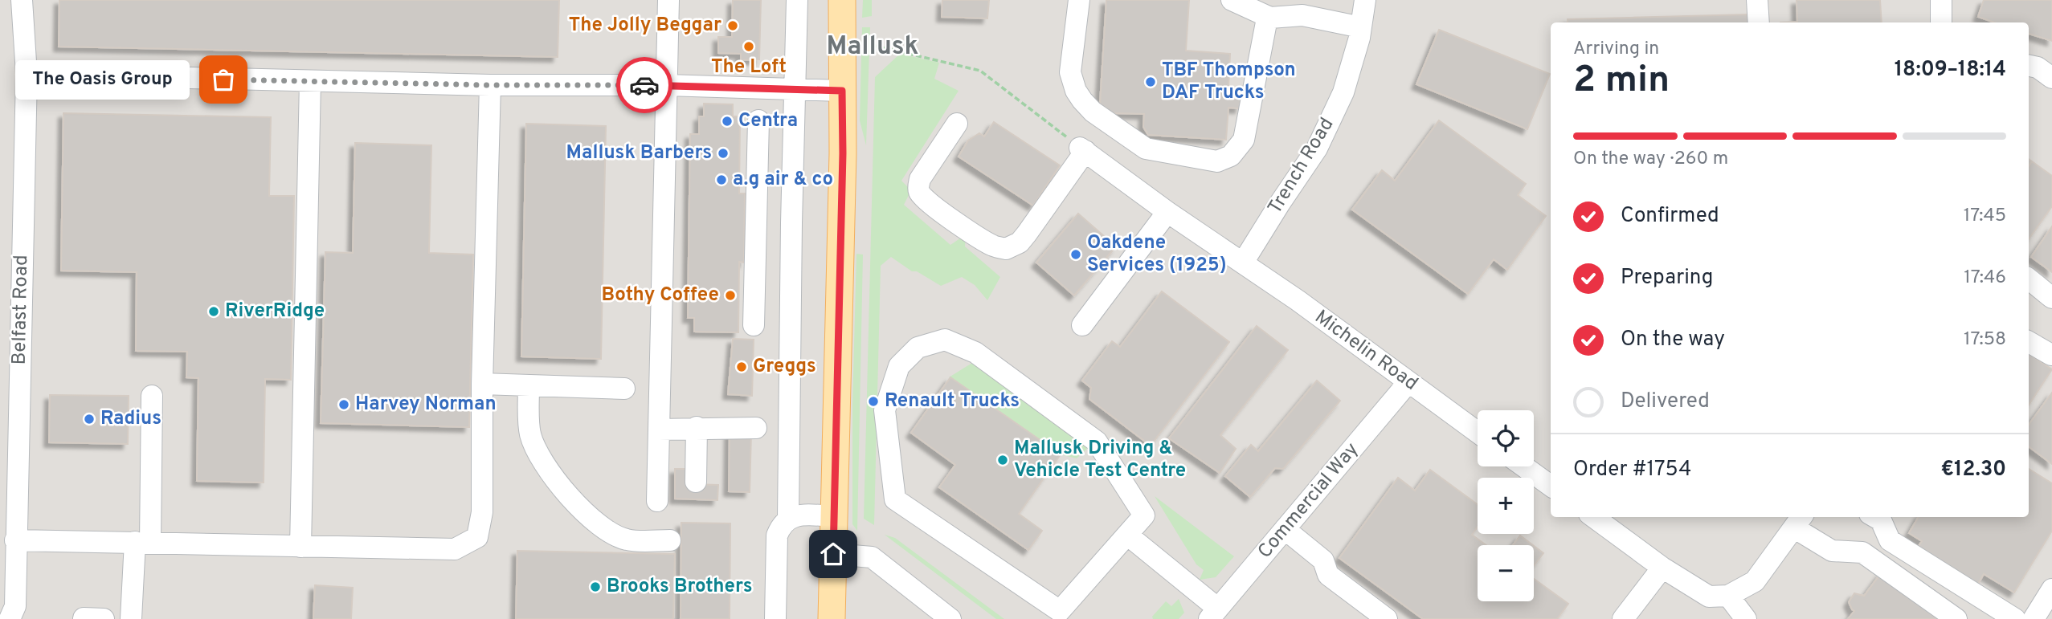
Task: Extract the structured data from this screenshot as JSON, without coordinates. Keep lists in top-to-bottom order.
{
  "streets": {
    "street": [
      "Trench Road",
      "Belfast Road",
      "Michelin Road",
      "Commercial Way"
    ]
  },
  "crossings": [
    ["Trench Road", "Michelin Road"],
    ["Michelin Road", "Commercial Way"]
  ],
  "districts": ["Mallusk"],
  "places": [
    "The Jolly Beggar",
    "The Loft",
    "The Oasis Group",
    "TBF Thompson DAF Trucks",
    "Centra",
    "Mallusk Barbers",
    "a.g air & co",
    "Oakdene Services (1925)",
    "Bothy Coffee",
    "RiverRidge",
    "Greggs",
    "Renault Trucks",
    "Harvey Norman",
    "Radius",
    "Mallusk Driving & Vehicle Test Centre",
    "Brooks Brothers"
  ],
  "page": {
    "heading": ["2 min", "Arriving in", "18:09–18:14"],
    "panel": ["Order #1754", "€12.30"],
    "bubble": "The Oasis Group",
    "bar": "On the way · 260 m",
    "list": [
      ["Confirmed", "17:45"],
      ["Preparing", "17:46"],
      ["On the way", "17:58"],
      "Delivered"
    ],
    "map_buttons": ["+", "−"]
  }
}
